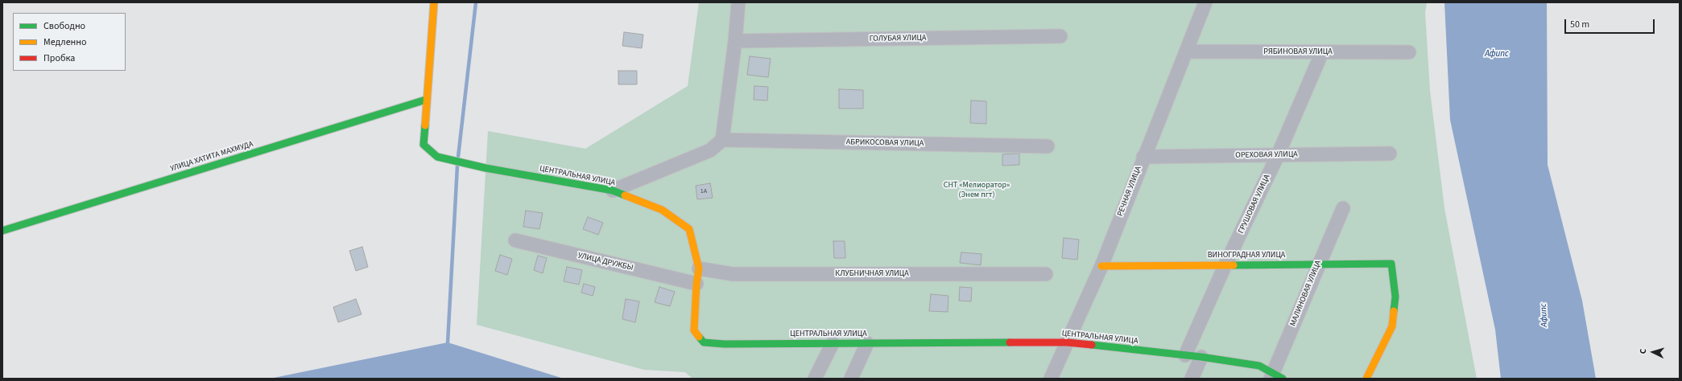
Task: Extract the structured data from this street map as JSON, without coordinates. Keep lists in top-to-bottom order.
{
  "streets": {
    "street": [
      "ГОЛУБАЯ УЛИЦА",
      "РЯБИНОВАЯ УЛИЦА",
      "АБРИКОСОВАЯ УЛИЦА",
      "ОРЕХОВАЯ УЛИЦА",
      "УЛИЦА ХАТИТА МАХМУДА",
      "ЦЕНТРАЛЬНАЯ УЛИЦА",
      "РЕЧНАЯ УЛИЦА",
      "ГРУШОВАЯ УЛИЦА",
      "ВИНОГРАДНАЯ УЛИЦА",
      "УЛИЦА ДРУЖБЫ",
      "КЛУБНИЧНАЯ УЛИЦА",
      "МАЛИНОВАЯ УЛИЦА"
    ]
  },
  "crossings": [
    ["РЯБИНОВАЯ УЛИЦА", "РЕЧНАЯ УЛИЦА"],
    ["РЯБИНОВАЯ УЛИЦА", "ГРУШОВАЯ УЛИЦА"],
    ["ОРЕХОВАЯ УЛИЦА", "РЕЧНАЯ УЛИЦА"],
    ["ОРЕХОВАЯ УЛИЦА", "ГРУШОВАЯ УЛИЦА"],
    ["УЛИЦА ХАТИТА МАХМУДА", "ЦЕНТРАЛЬНАЯ УЛИЦА"],
    ["ЦЕНТРАЛЬНАЯ УЛИЦА", "РЕЧНАЯ УЛИЦА"],
    ["ЦЕНТРАЛЬНАЯ УЛИЦА", "ГРУШОВАЯ УЛИЦА"],
    ["ЦЕНТРАЛЬНАЯ УЛИЦА", "УЛИЦА ДРУЖБЫ"],
    ["ЦЕНТРАЛЬНАЯ УЛИЦА", "КЛУБНИЧНАЯ УЛИЦА"],
    ["ЦЕНТРАЛЬНАЯ УЛИЦА", "МАЛИНОВАЯ УЛИЦА"],
    ["РЕЧНАЯ УЛИЦА", "ВИНОГРАДНАЯ УЛИЦА"],
    ["ГРУШОВАЯ УЛИЦА", "ВИНОГРАДНАЯ УЛИЦА"],
    ["ВИНОГРАДНАЯ УЛИЦА", "МАЛИНОВАЯ УЛИЦА"]
  ],
  "water": ["Афипс"],
  "parks": ["СНТ «Мелиоратор» (Энем пгт)"],
  "house_numbers": ["1А"],
  "legend": ["Свободно", "Медленно", "Пробка"],
  "scale_bar": "50 m",
  "north": "left"
}
